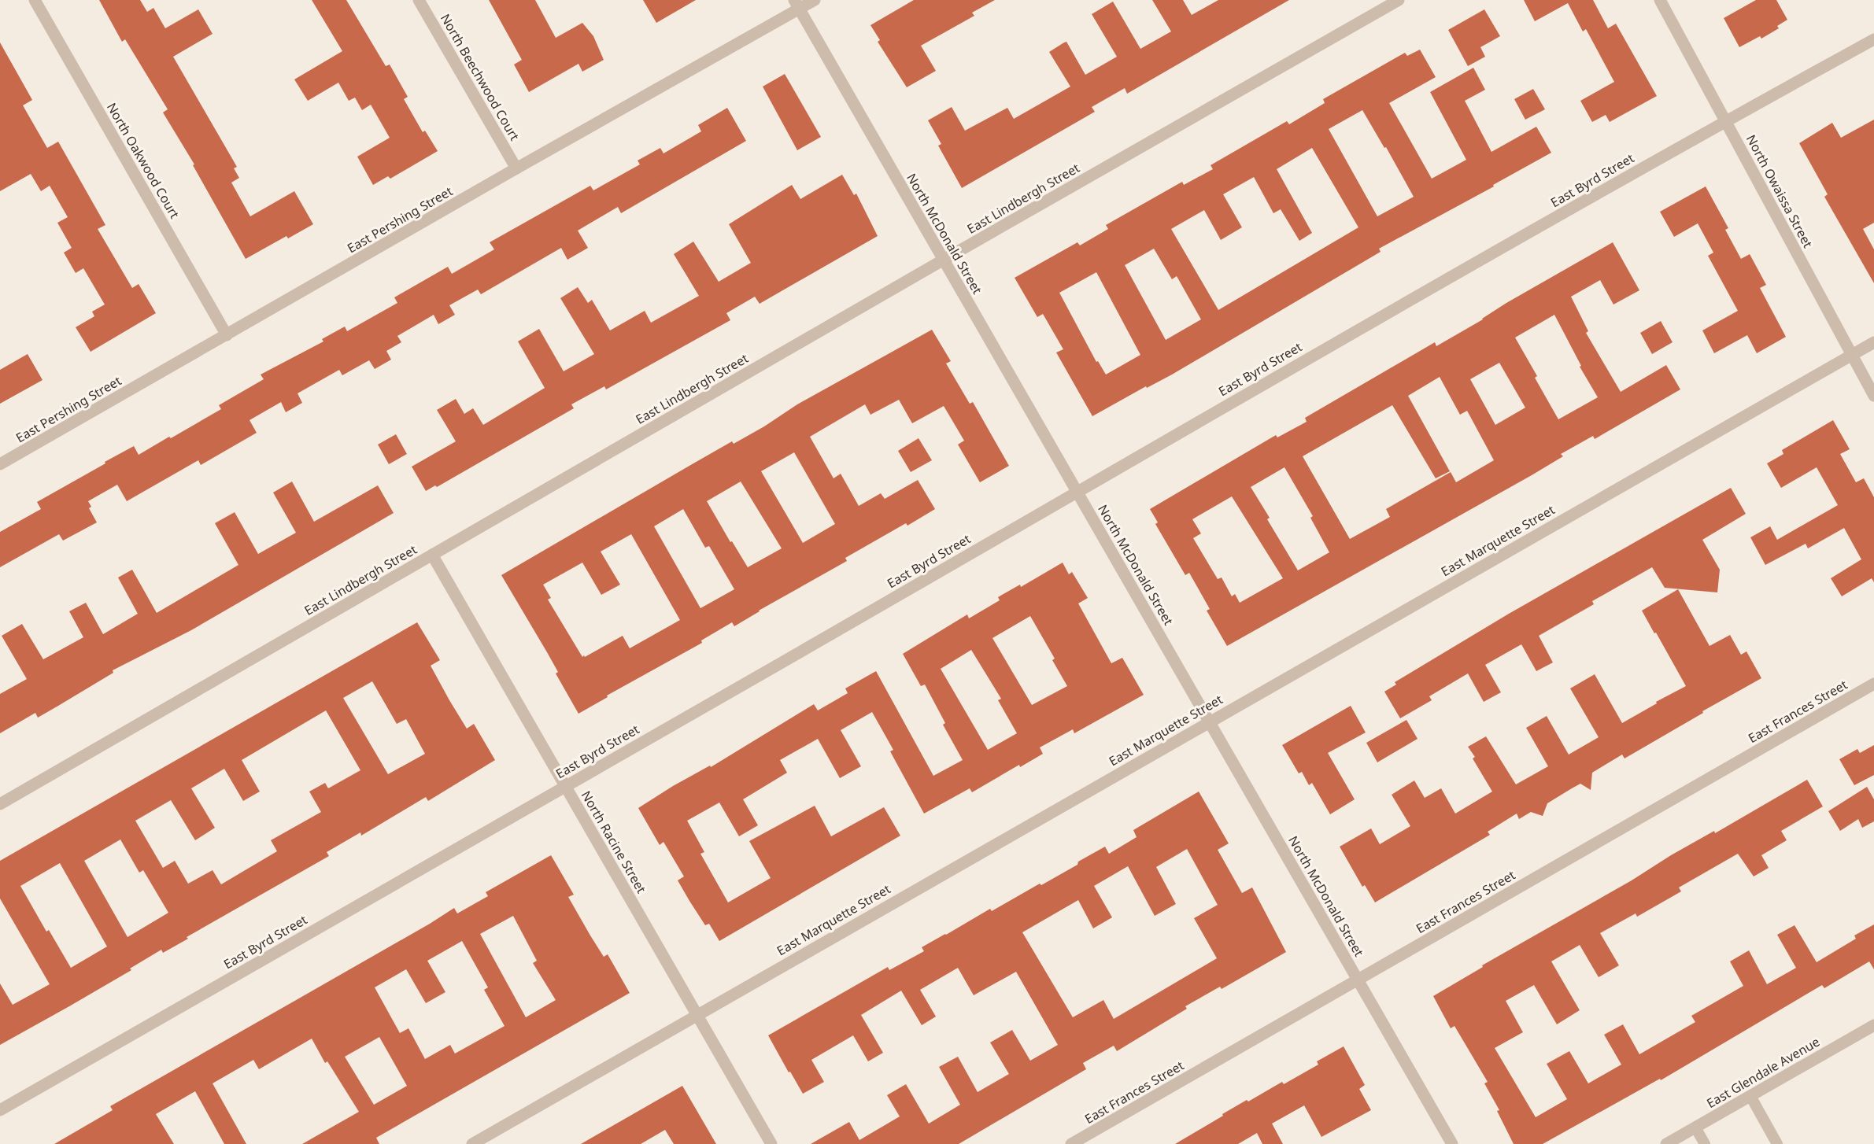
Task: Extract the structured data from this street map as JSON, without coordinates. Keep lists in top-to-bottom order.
{
  "streets": {
    "street": [
      "North Beechwood Court",
      "North Oakwood Court",
      "East Byrd Street",
      "North Owaissa Street",
      "East Lindbergh Street",
      "East Pershing Street",
      "North McDonald Street",
      "East Marquette Street",
      "East Frances Street",
      "North Racine Street",
      "East Glendale Avenue"
    ]
  },
  "crossings": [
    ["North Beechwood Court", "East Pershing Street"],
    ["North Oakwood Court", "East Pershing Street"],
    ["East Byrd Street", "North Owaissa Street"],
    ["East Byrd Street", "North McDonald Street"],
    ["East Byrd Street", "North Racine Street"],
    ["North Owaissa Street", "East Marquette Street"],
    ["East Lindbergh Street", "North McDonald Street"],
    ["East Lindbergh Street", "North Racine Street"],
    ["East Pershing Street", "North McDonald Street"],
    ["North McDonald Street", "East Marquette Street"],
    ["North McDonald Street", "East Frances Street"],
    ["East Marquette Street", "North Racine Street"]
  ]
}
